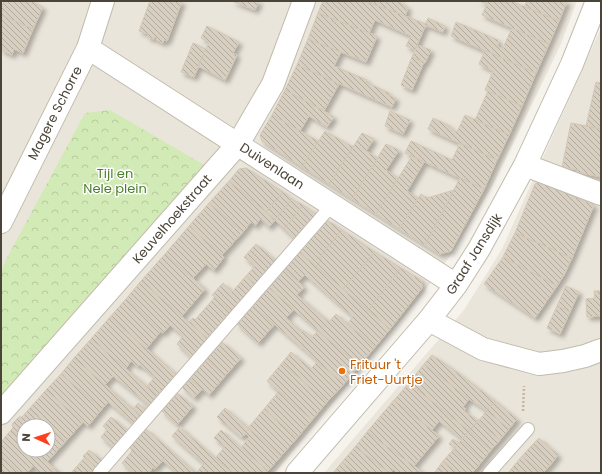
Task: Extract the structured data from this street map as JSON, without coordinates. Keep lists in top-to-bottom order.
{
  "streets": {
    "street": [
      "Magere Schorre",
      "Duivenlaan",
      "Keuvelhoekstraat",
      "Graaf Jansdijk"
    ]
  },
  "crossings": [
    ["Magere Schorre", "Duivenlaan"],
    ["Duivenlaan", "Keuvelhoekstraat"],
    ["Duivenlaan", "Graaf Jansdijk"]
  ],
  "parks": ["Tijl en Nele plein"],
  "places": ["Frituur 't Friet-Uurtje"],
  "north": "left"
}
